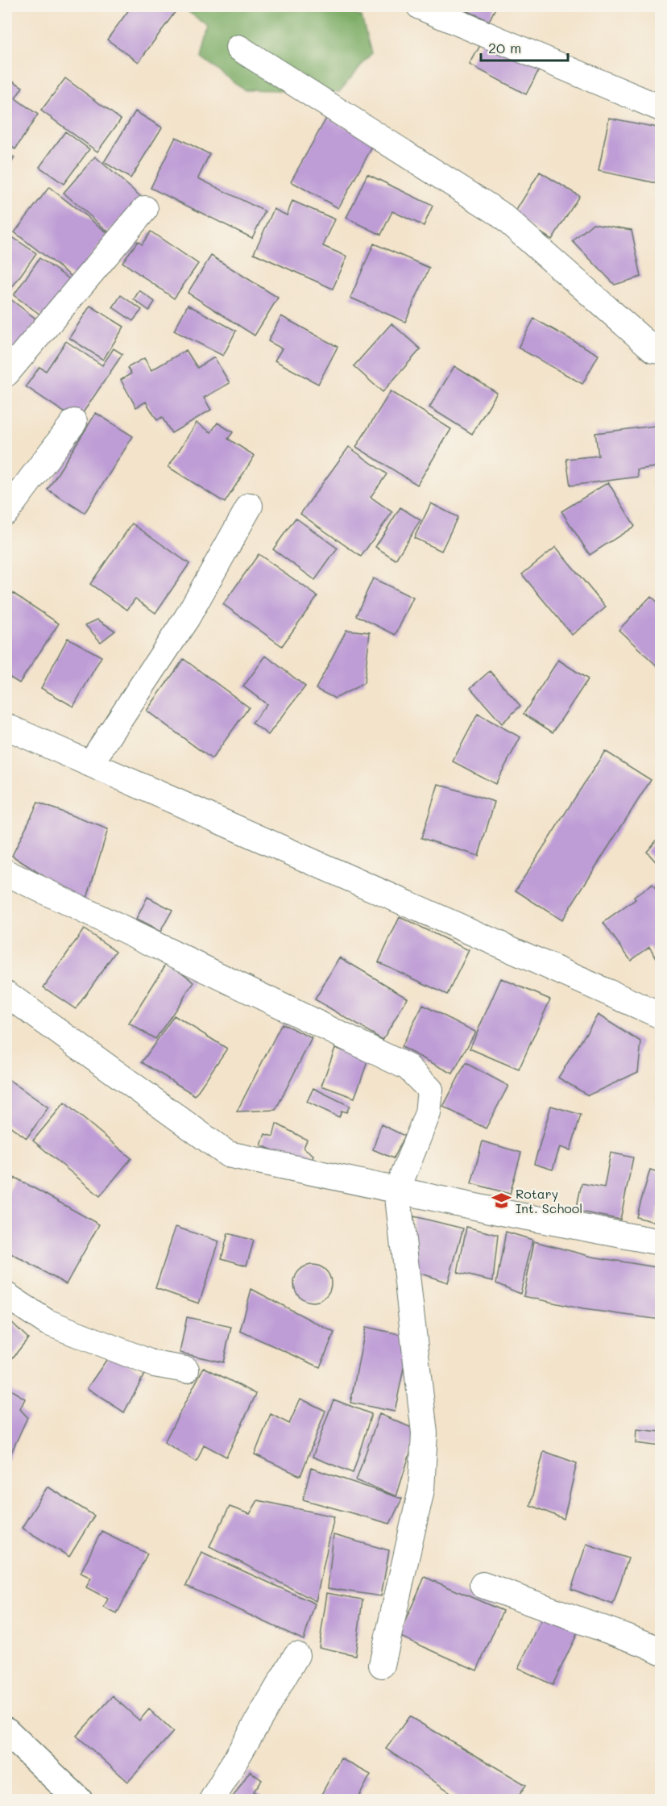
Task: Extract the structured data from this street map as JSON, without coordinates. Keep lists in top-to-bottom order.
{
  "places": {
    "school or university": ["Rotary Int. School"]
  },
  "scale_bar": "20 m"
}
